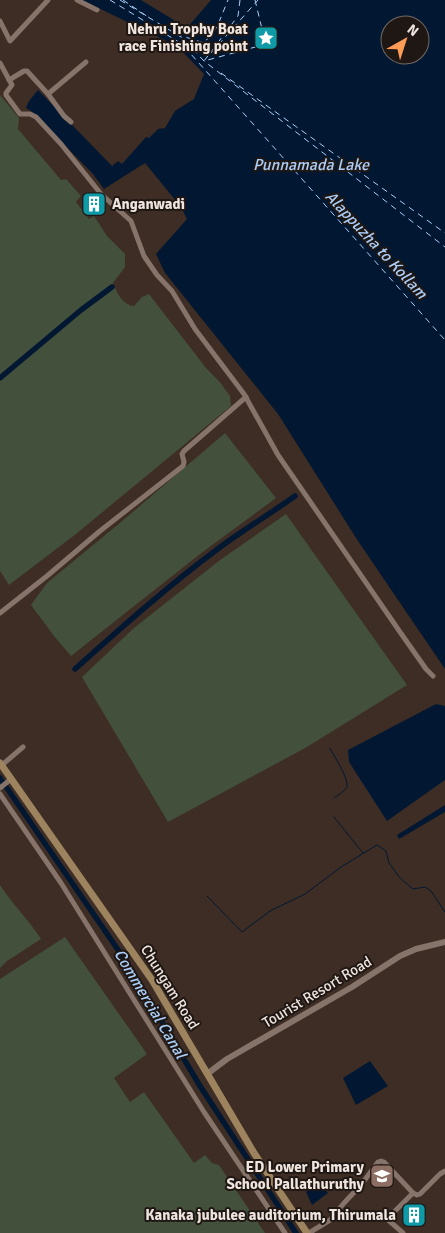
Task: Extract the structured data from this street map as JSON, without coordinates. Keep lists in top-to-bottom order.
{
  "streets": {
    "main road": ["Chungam Road"],
    "street": ["Tourist Resort Road"]
  },
  "crossings": [
    ["Chungam Road", "Tourist Resort Road"]
  ],
  "water": ["Punnamada Lake", "Alappuzha to Kollam", "Commercial Canal"],
  "places": {
    "place": ["Nehru Trophy Boat race Finishing point"],
    "building": ["Anganwadi", "Kanaka jubulee auditorium, Thirumala"],
    "school or university": ["ED Lower Primary School Pallathuruthy"]
  },
  "north": "top right"
}
